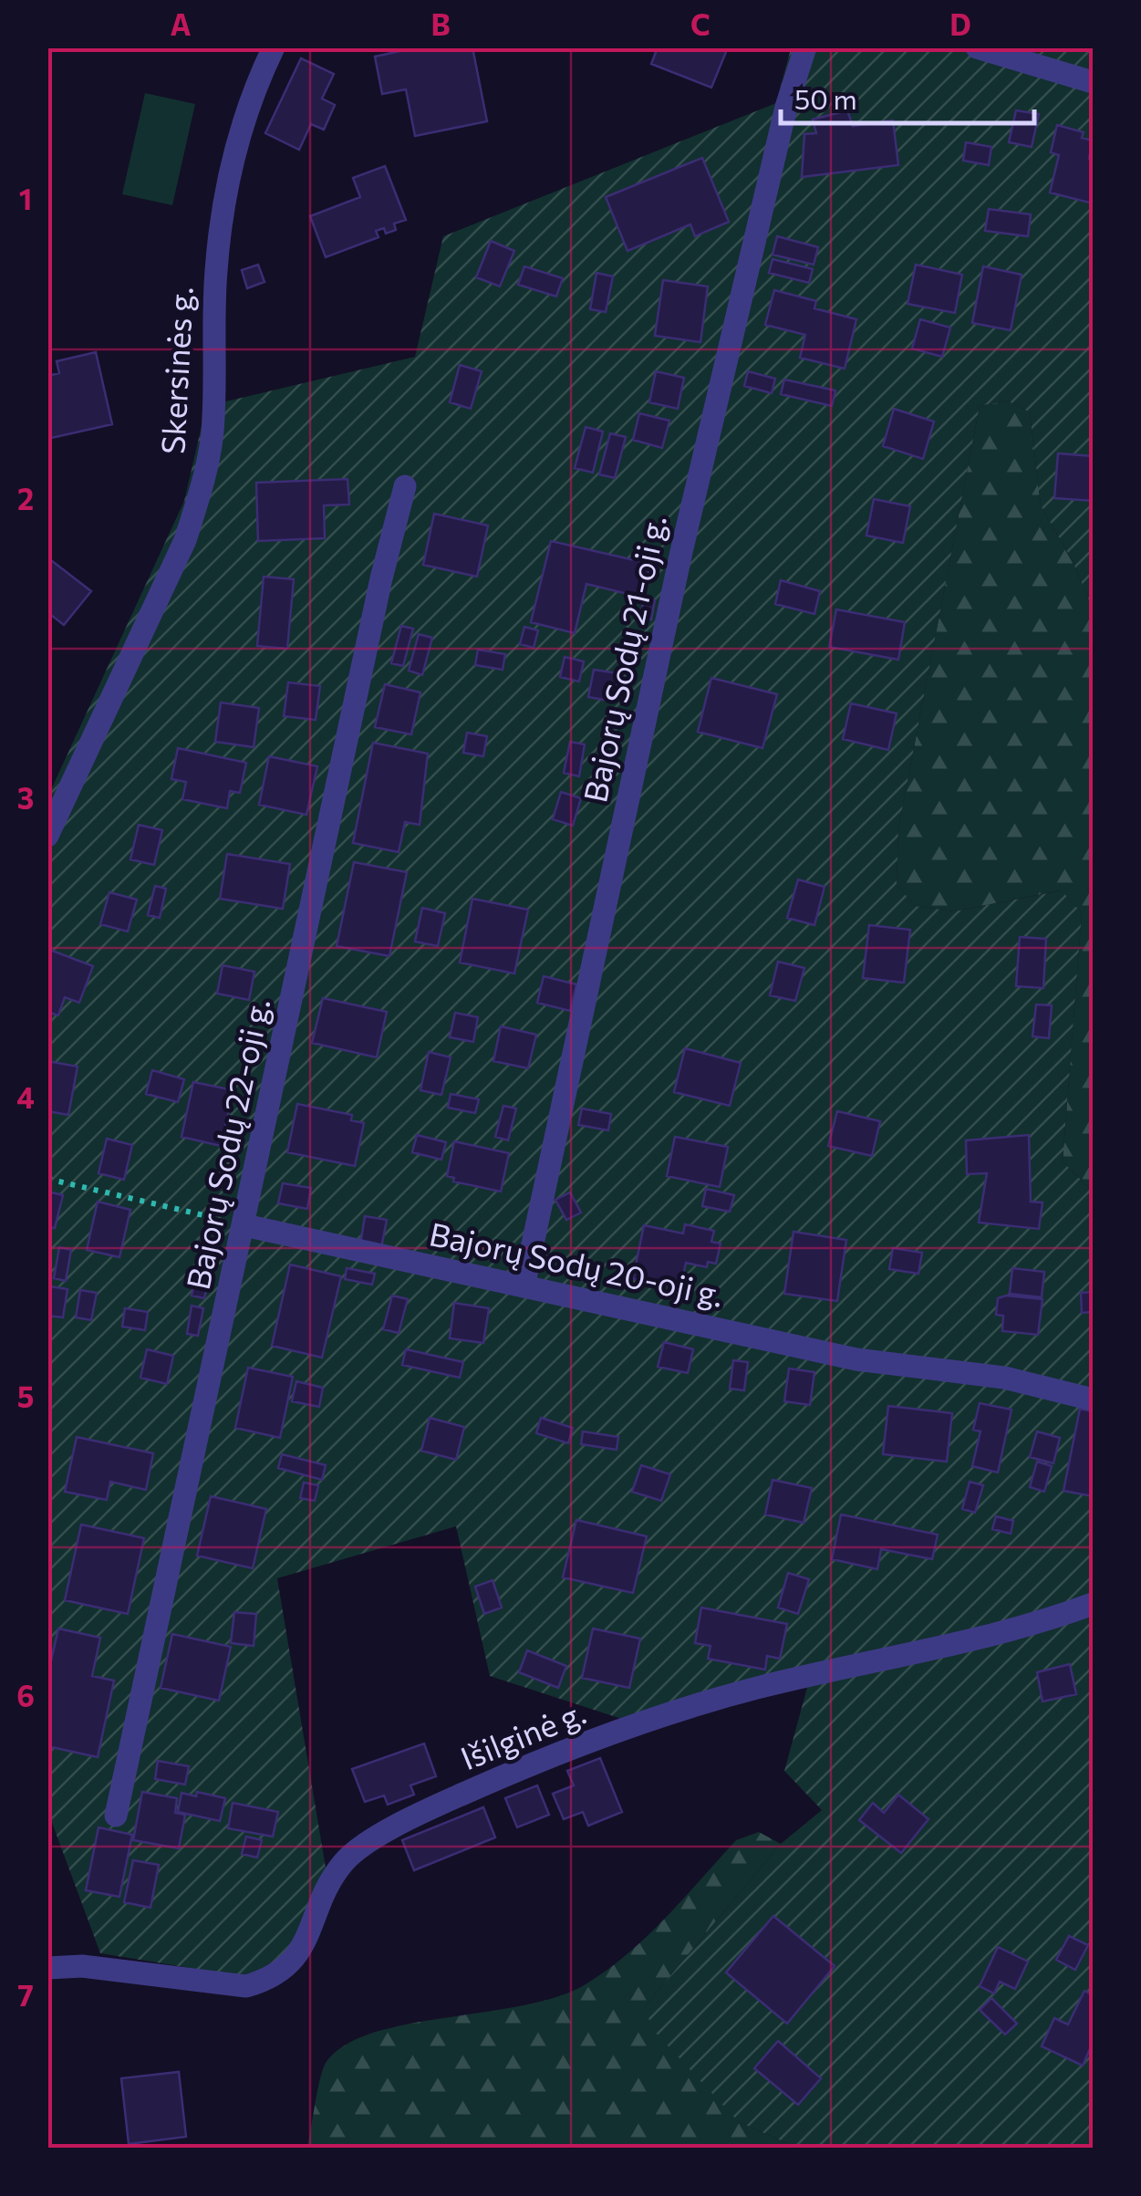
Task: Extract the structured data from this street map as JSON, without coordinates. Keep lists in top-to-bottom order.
{
  "streets": {
    "street": [
      "Skersinės g.",
      "Bajorų Sodų 21-oji g.",
      "Bajorų Sodų 22-oji g.",
      "Bajorų Sodų 20-oji g.",
      "Išilginė g."
    ]
  },
  "crossings": [
    ["Bajorų Sodų 21-oji g.", "Bajorų Sodų 20-oji g."],
    ["Bajorų Sodų 22-oji g.", "Bajorų Sodų 20-oji g."]
  ],
  "scale_bar": "50 m",
  "grid": {
    "columns": [
      "A",
      "B",
      "C",
      "D"
    ],
    "rows": [
      "1",
      "2",
      "3",
      "4",
      "5",
      "6",
      "7"
    ]
  }
}
